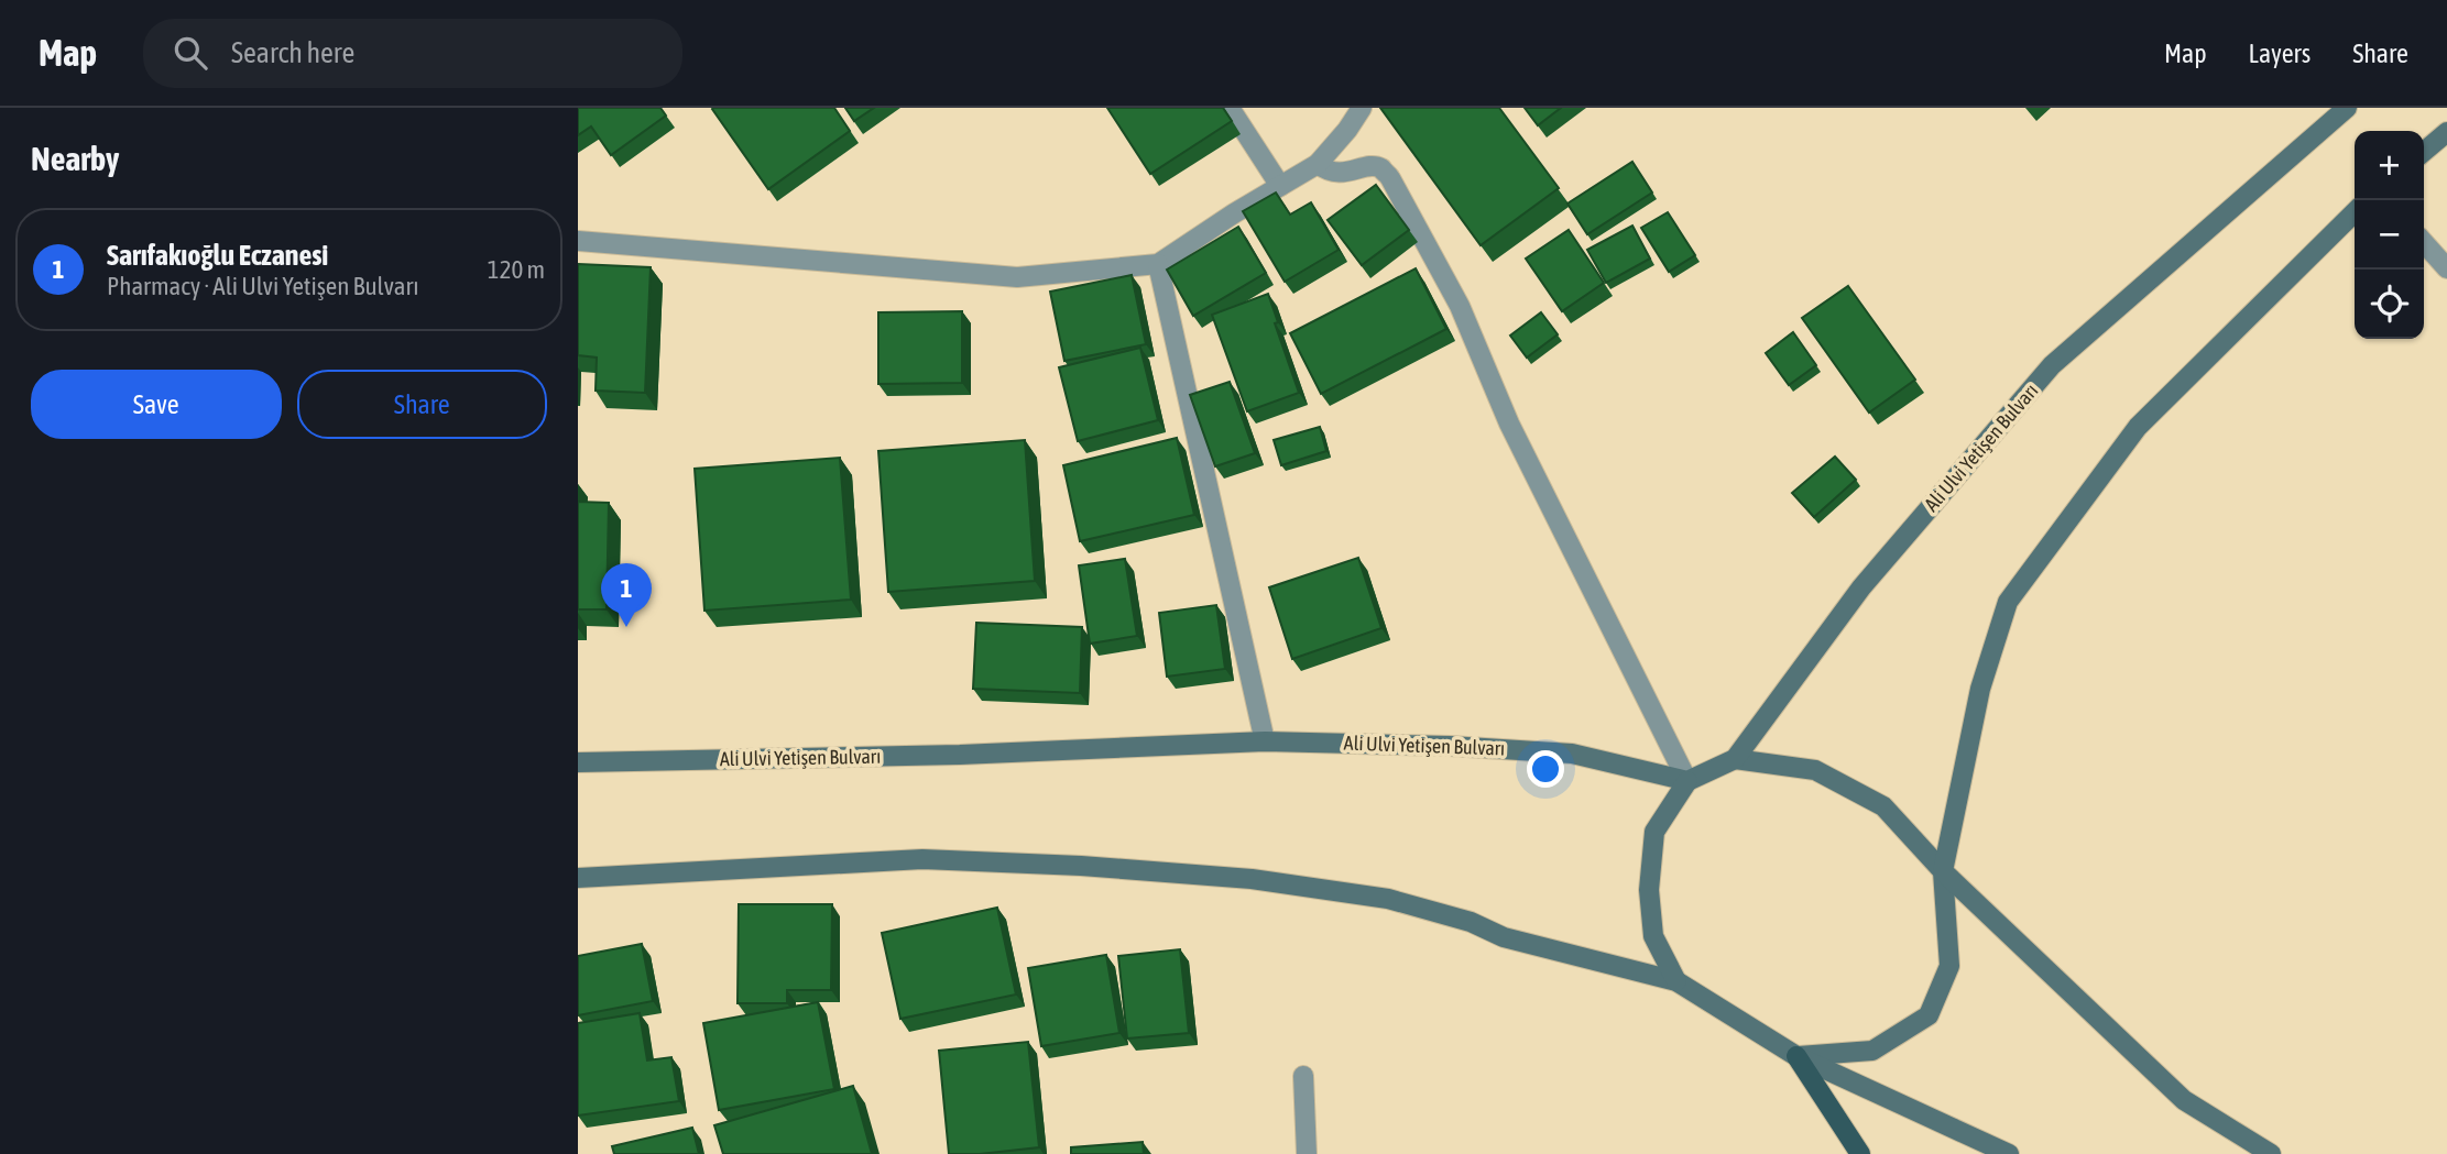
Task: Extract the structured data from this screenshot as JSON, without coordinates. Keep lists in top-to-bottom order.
{
  "streets": {
    "main road": ["Ali Ulvi Yetişen Bulvarı"]
  },
  "page": {
    "header": "Map",
    "search": "Search here",
    "nav": ["Map", "Layers", "Share"],
    "heading": "Nearby",
    "map_buttons": ["+", "−"],
    "list": [
      {
        "mark": "1",
        "name": "Sarıfakıoğlu Eczanesi",
        "note": "Pharmacy · Ali Ulvi Yetişen Bulvarı",
        "value": "120 m"
      }
    ],
    "buttons": ["Save", "Share"],
    "pins": "1"
  }
}
